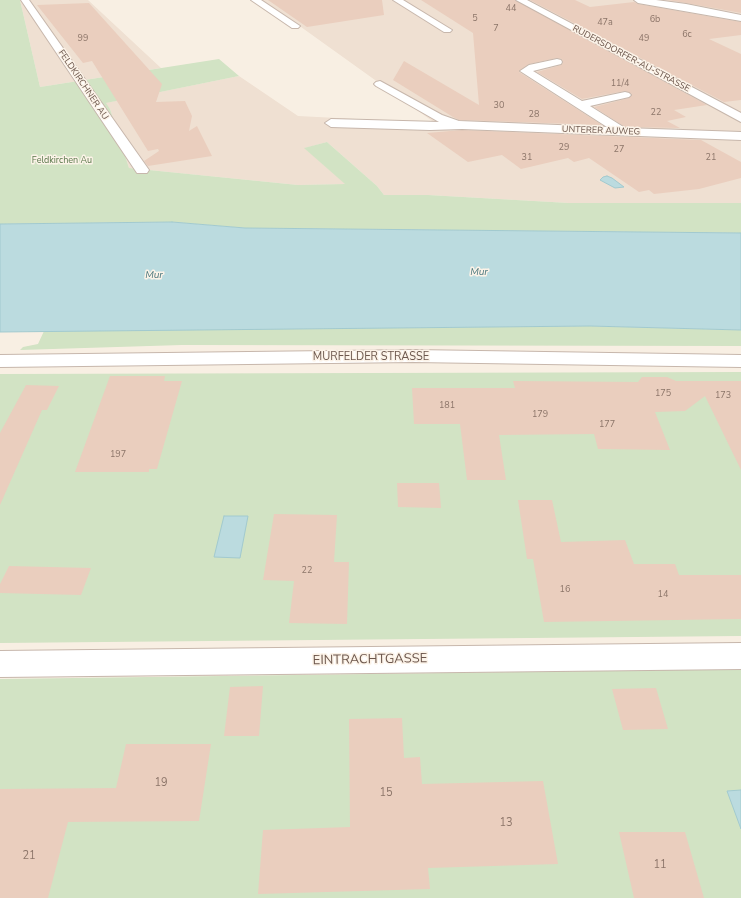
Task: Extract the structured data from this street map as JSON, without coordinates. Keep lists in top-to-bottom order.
{
  "streets": {
    "street": [
      "RUDERSDORFER-AU-STRASSE",
      "FELDKIRCHNER AU",
      "UNTERER AUWEG",
      "MURFELDER STRASSE",
      "EINTRACHTGASSE"
    ]
  },
  "water": ["Mur"],
  "parks": ["Feldkirchen Au"],
  "house_numbers": [
    "44",
    "5",
    "6b",
    "47a",
    "7",
    "6c",
    "99",
    "49",
    "11/4",
    "30",
    "22",
    "28",
    "29",
    "27",
    "31",
    "21",
    "175",
    "173",
    "181",
    "179",
    "177",
    "197",
    "22",
    "16",
    "14",
    "19",
    "15",
    "13",
    "21",
    "11"
  ]
}
